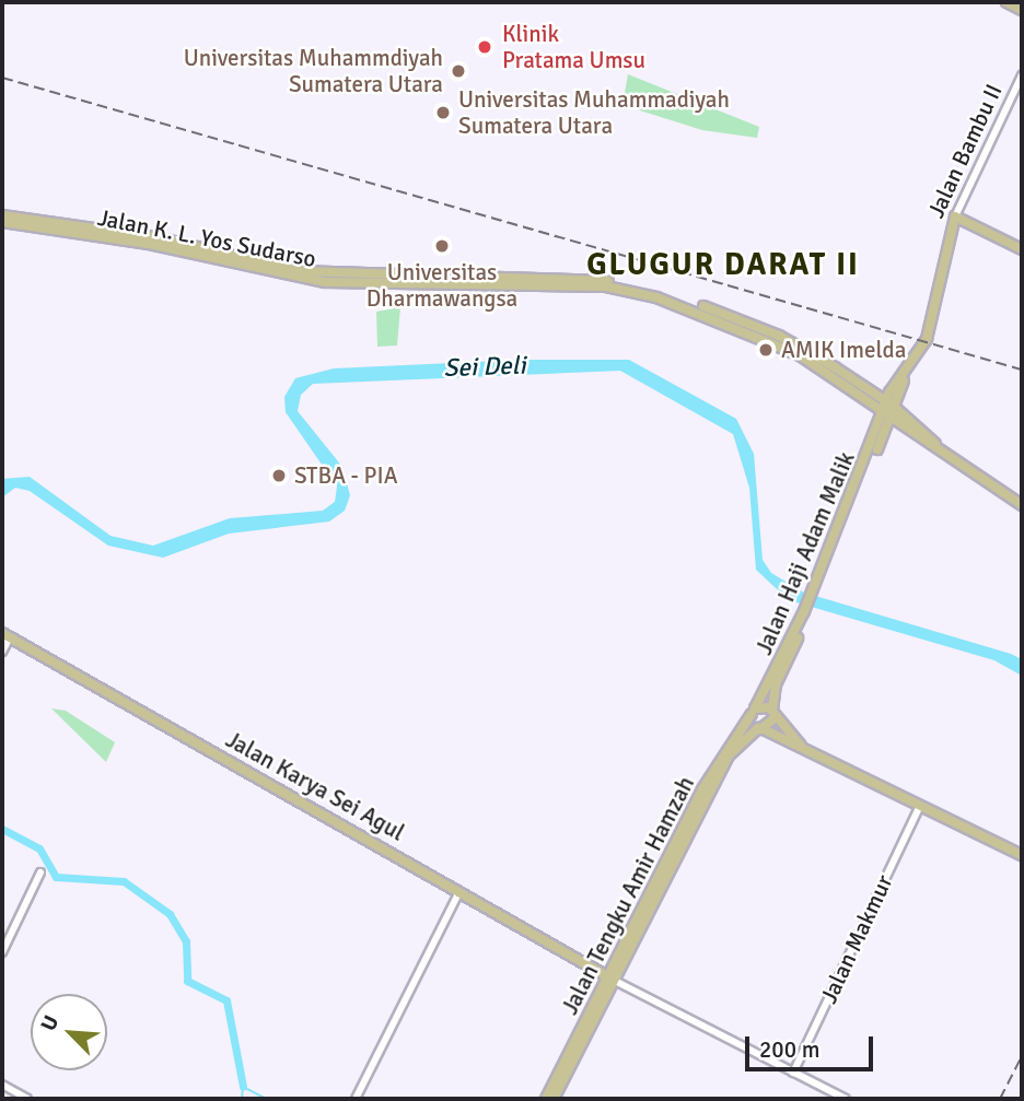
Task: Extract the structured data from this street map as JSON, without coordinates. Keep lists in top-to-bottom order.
{
  "streets": {
    "main road": [
      "Jalan Bambu II",
      "Jalan K. L. Yos Sudarso",
      "Jalan Haji Adam Malik",
      "Jalan Karya Sei Agul",
      "Jalan Tengku Amir Hamzah"
    ],
    "street": ["Jalan Makmur"]
  },
  "crossings": [
    ["Jalan Bambu II", "Jalan Haji Adam Malik"],
    ["Jalan Haji Adam Malik", "Jalan Tengku Amir Hamzah"],
    ["Jalan Karya Sei Agul", "Jalan Tengku Amir Hamzah"]
  ],
  "districts": ["GLUGUR DARAT II"],
  "water": ["Sei Deli"],
  "places": [
    "Klinik Pratama Umsu",
    "Universitas Muhammdiyah Sumatera Utara",
    "Universitas Muhammadiyah Sumatera Utara",
    "Universitas Dharmawangsa",
    "AMIK Imelda",
    "STBA - PIA"
  ],
  "scale_bar": "200 m",
  "north": "top left"
}
